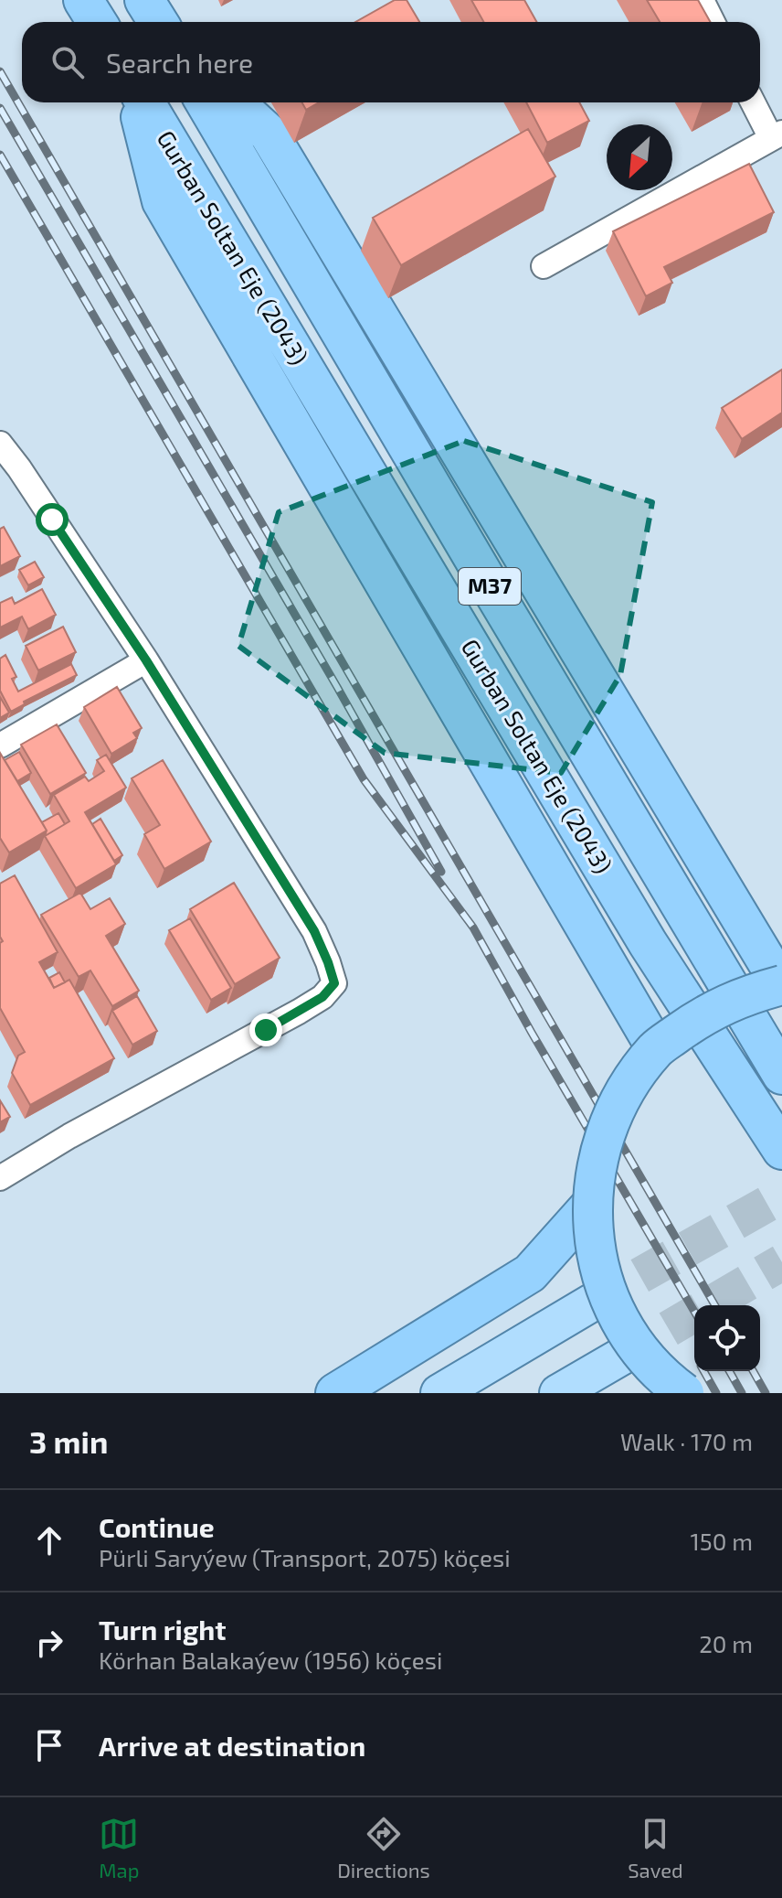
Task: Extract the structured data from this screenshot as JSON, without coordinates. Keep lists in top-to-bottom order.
{
  "streets": {
    "highway": ["Gurban Soltan Eje (2043)", "M37"]
  },
  "north": "bottom left",
  "page": {
    "search": "Search here",
    "heading": ["3 min", "Walk · 170 m"],
    "list": [
      ["Continue", "Pürli Saryýew (Transport, 2075) köçesi", "150 m"],
      ["Turn right", "Körhan Balakaýew (1956) köçesi", "20 m"],
      "Arrive at destination"
    ],
    "nav": ["Map", "Directions", "Saved"]
  }
}
